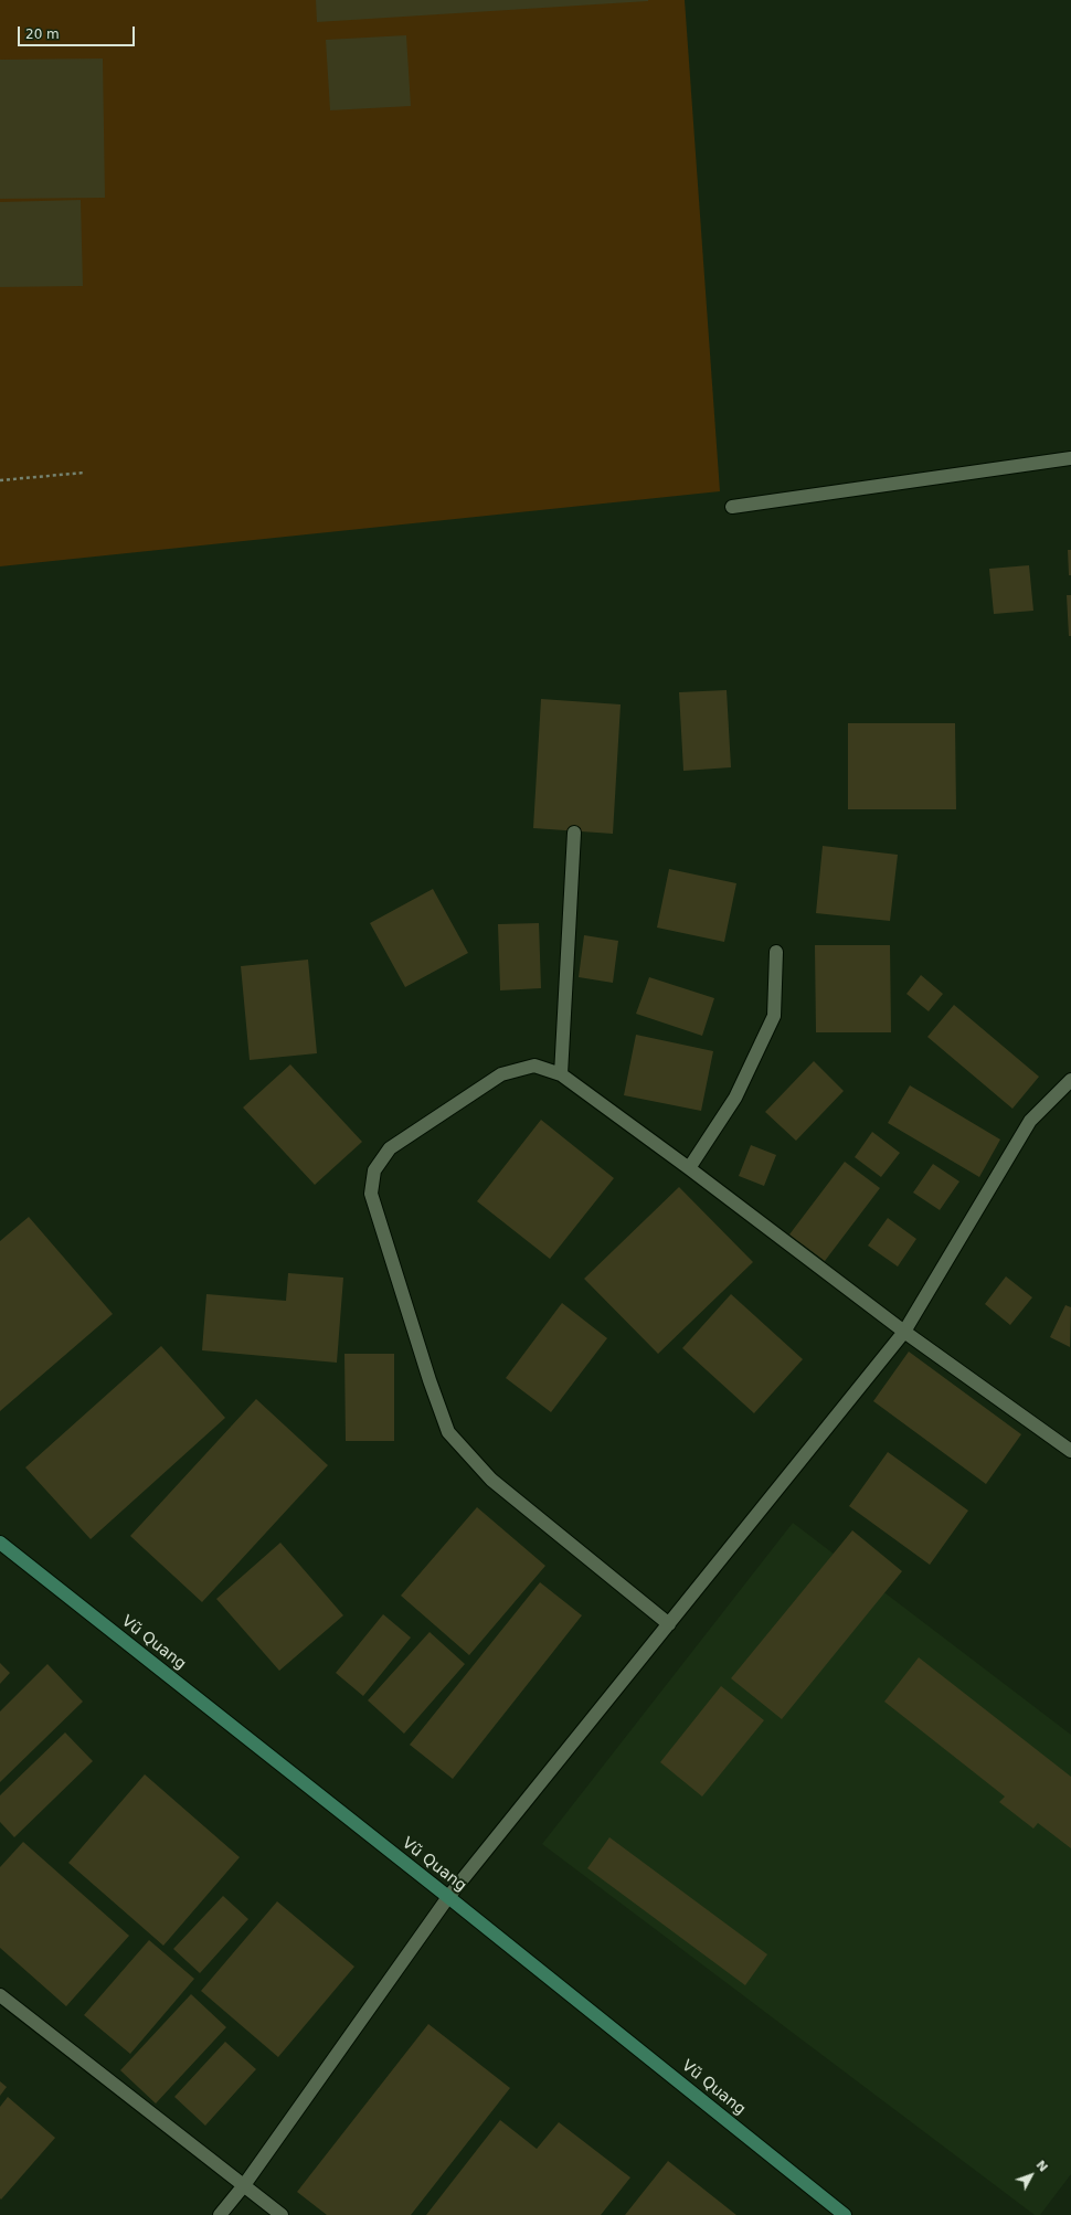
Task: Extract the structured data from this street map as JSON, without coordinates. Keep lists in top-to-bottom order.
{
  "streets": {
    "main road": ["Vũ Quang"]
  },
  "scale_bar": "20 m",
  "north": "top right"
}
